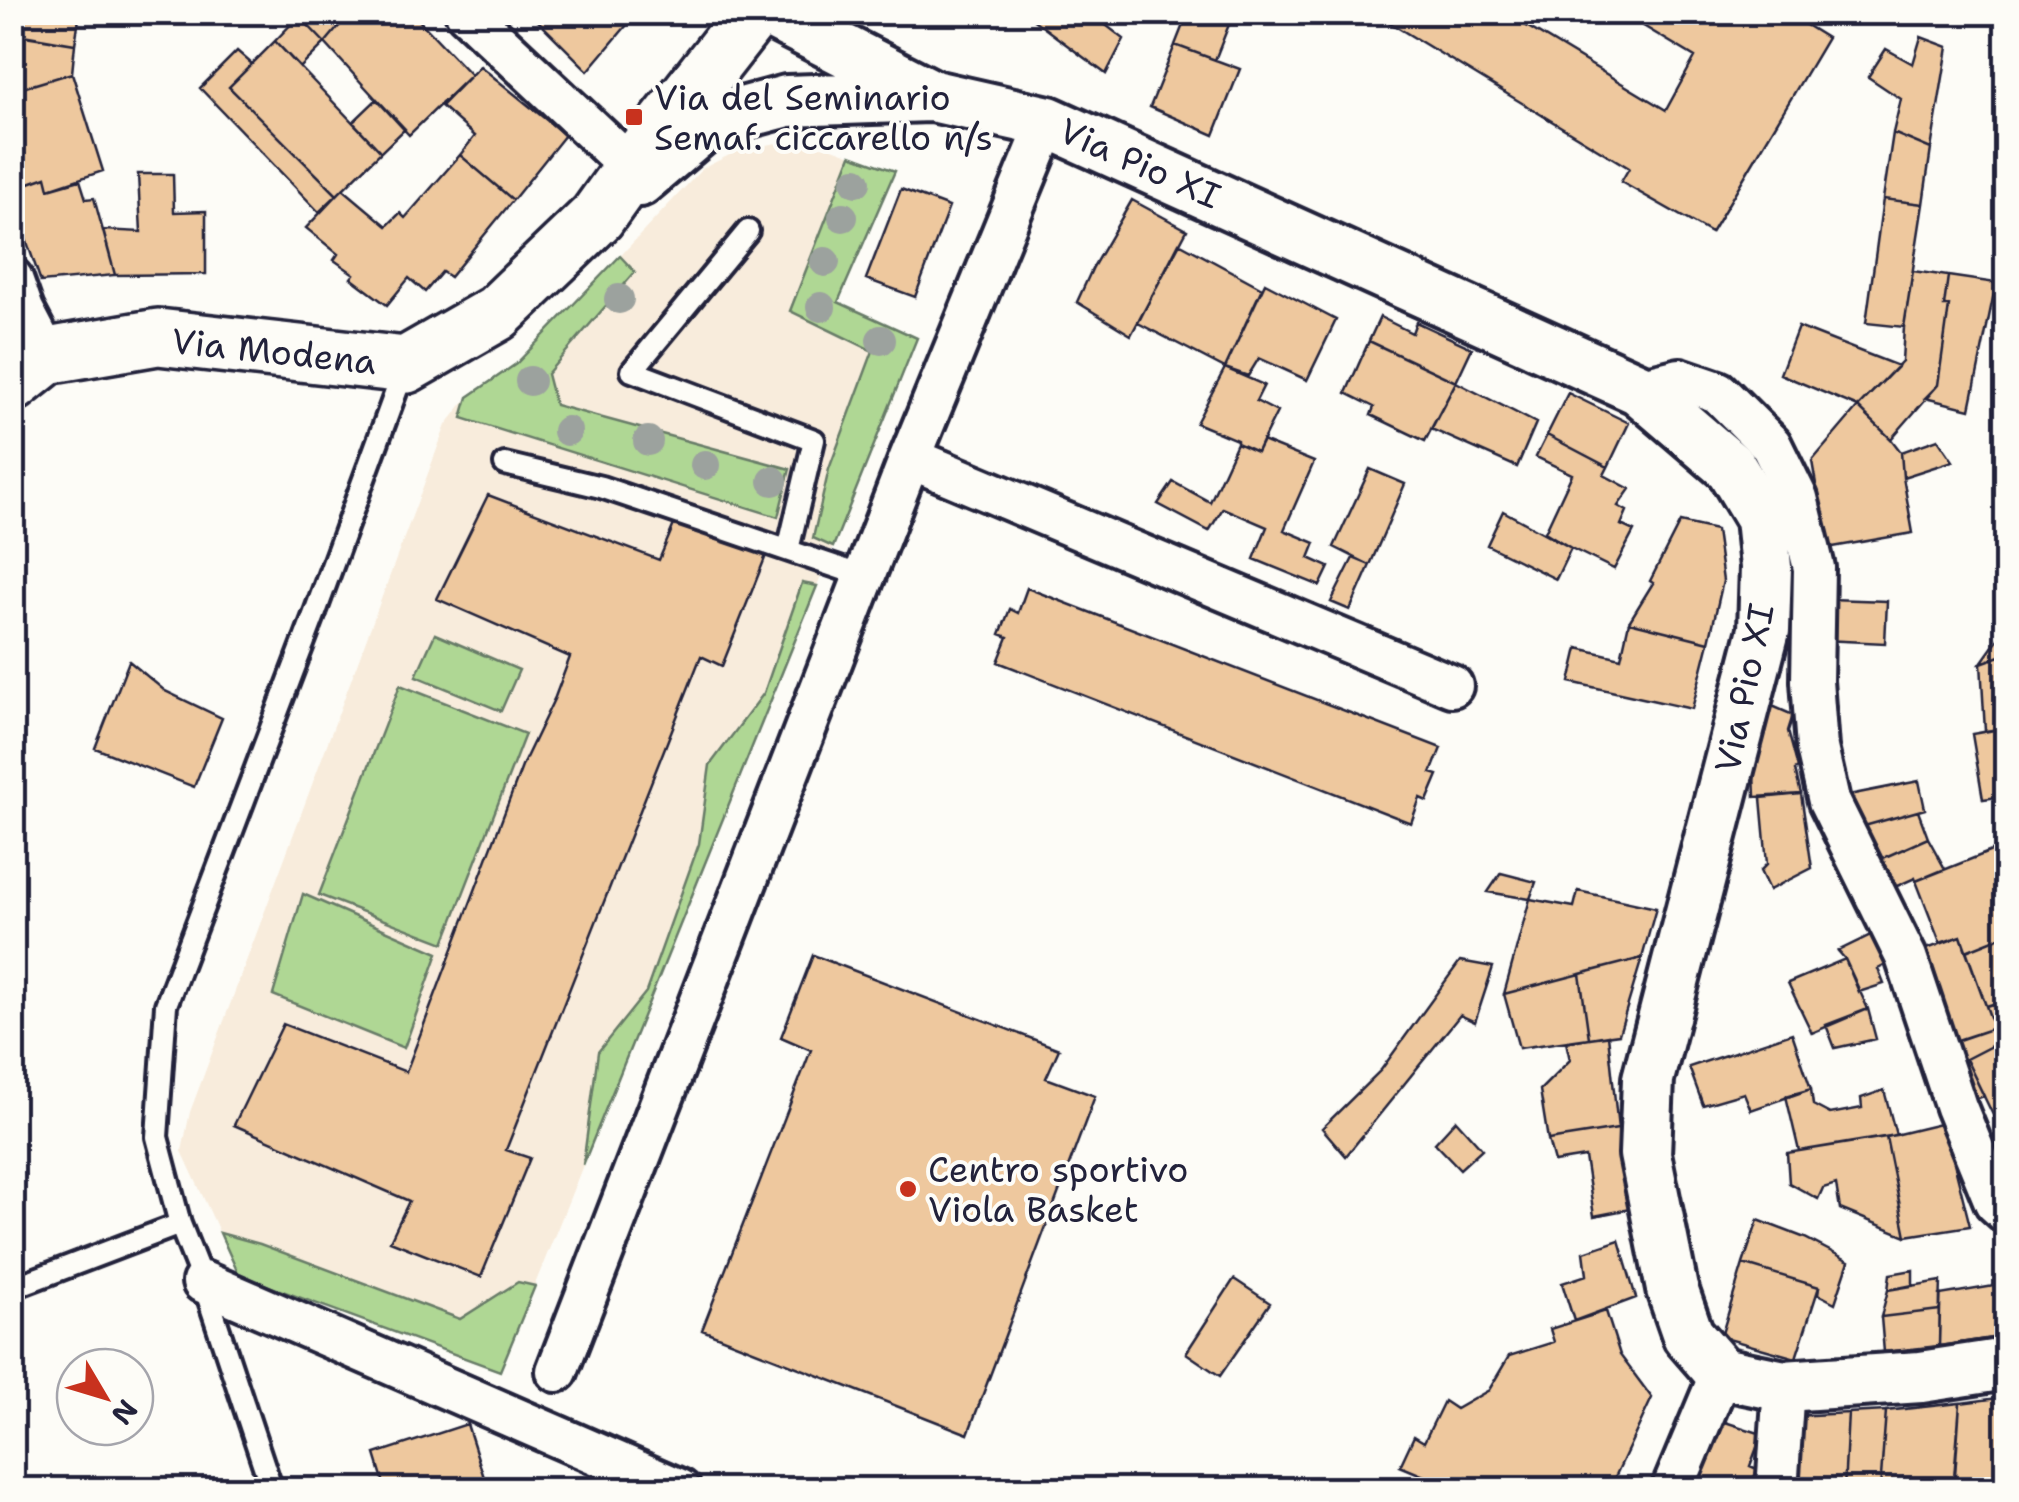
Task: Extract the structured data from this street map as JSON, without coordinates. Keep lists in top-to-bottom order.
{
  "streets": {
    "main road": ["Via Modena"],
    "street": ["Via Pio XI"]
  },
  "places": {
    "transit": ["Via del Seminario Semaf. ciccarello n/s"],
    "other": ["Centro sportivo Viola Basket"]
  },
  "north": "bottom right"
}
